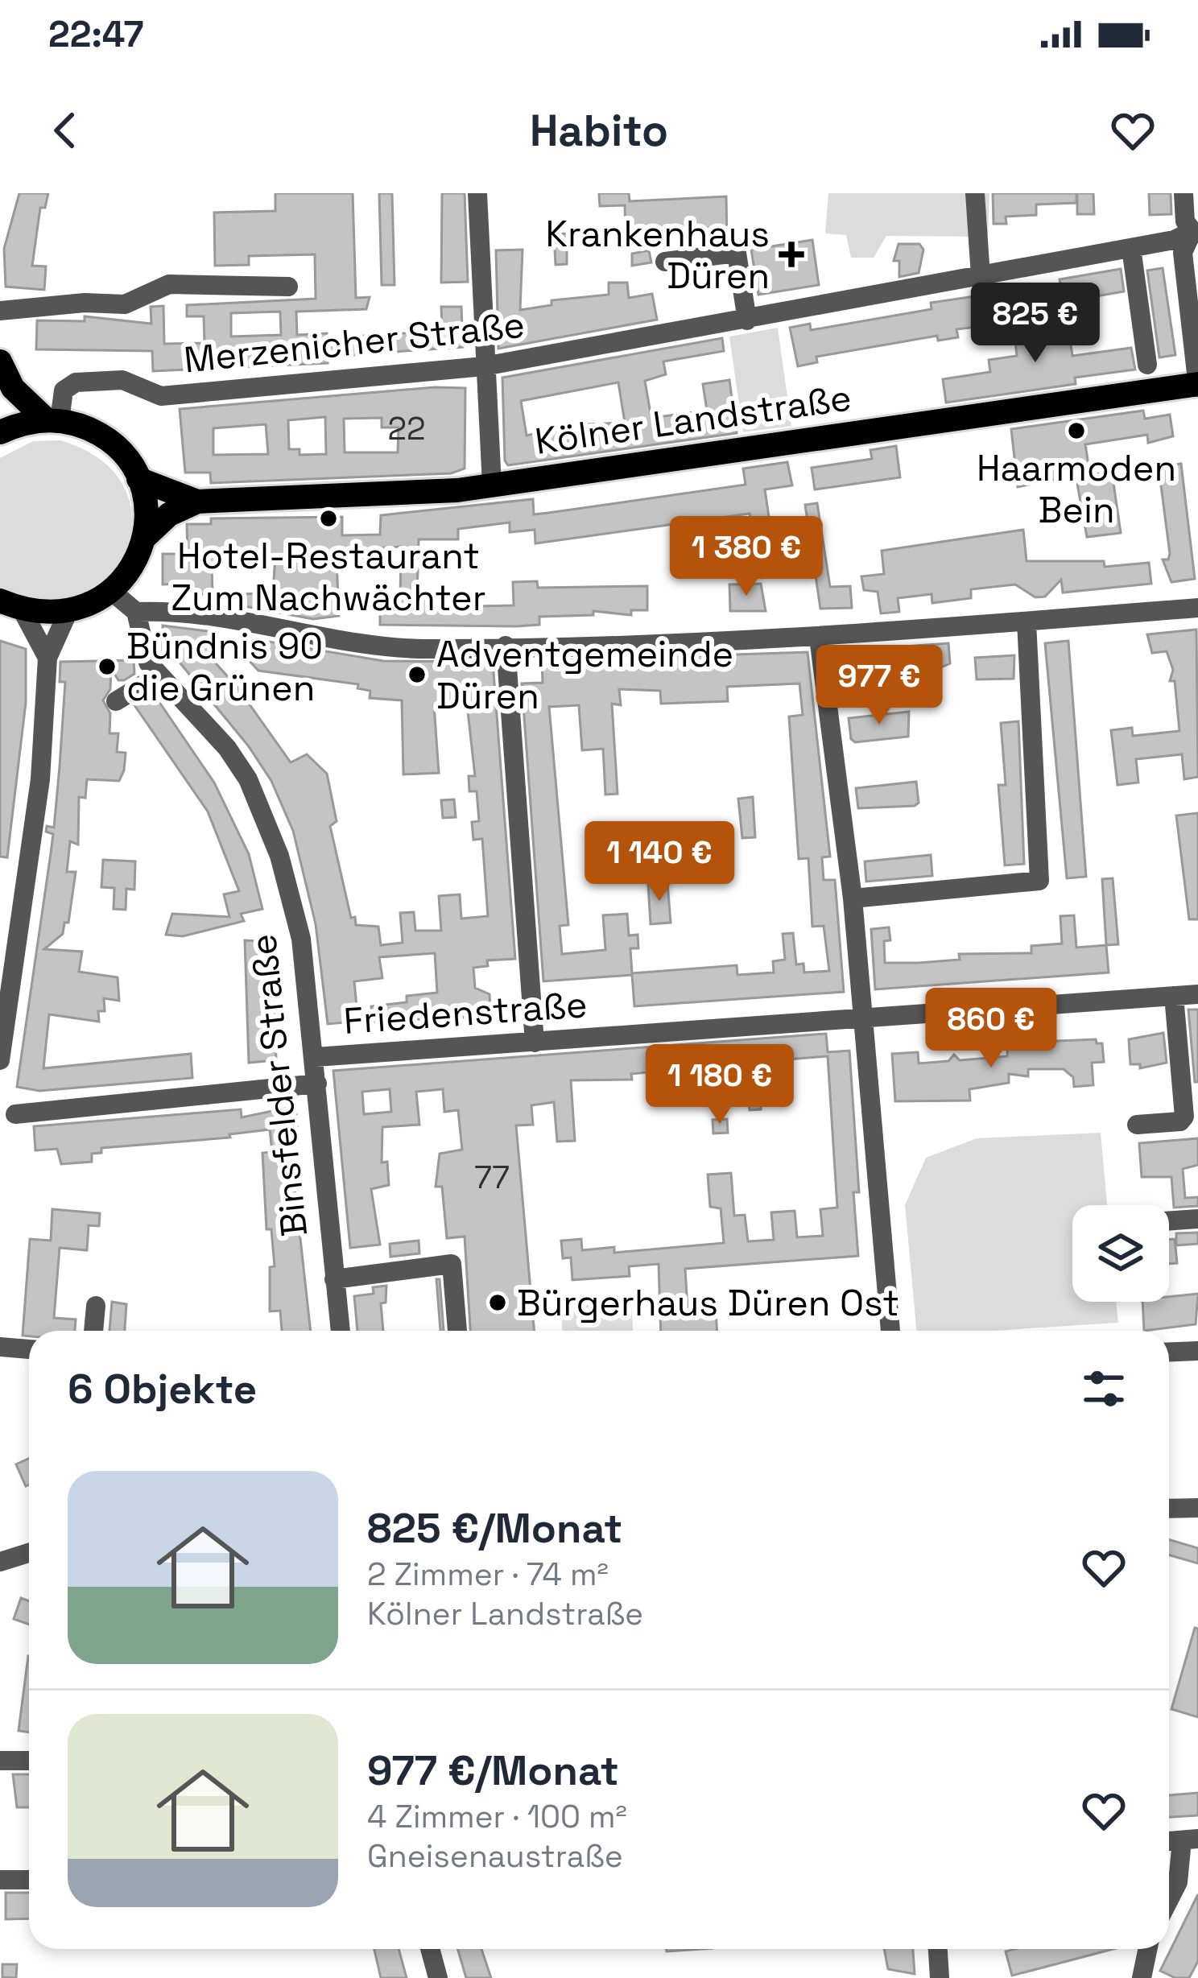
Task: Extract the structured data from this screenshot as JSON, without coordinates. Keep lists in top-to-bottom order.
{
  "streets": {
    "main road": ["Kölner Landstraße"],
    "street": ["Merzenicher Straße", "Friedenstraße", "Binsfelder Straße"]
  },
  "crossings": [
    ["Friedenstraße", "Binsfelder Straße"]
  ],
  "places": {
    "health": ["Krankenhaus Düren"],
    "other": [
      "Haarmoden Bein",
      "Hotel-Restaurant Zum Nachwächter",
      "Bündnis 90 die Grünen",
      "Adventgemeinde Düren",
      "Bürgerhaus Düren Ost"
    ]
  },
  "house_numbers": ["22", "77"],
  "page": {
    "status": "22:47",
    "header": "Habito",
    "price": [
      "825 €",
      "1 380 €",
      "977 €",
      "1 140 €",
      "860 €",
      "1 180 €"
    ],
    "heading": "6 Objekte",
    "list": [
      {
        "name": "825 €/Monat",
        "note": "2 Zimmer · 74 m² · Kölner Landstraße"
      },
      {
        "name": "977 €/Monat",
        "note": "4 Zimmer · 100 m² · Gneisenaustraße"
      }
    ]
  }
}
